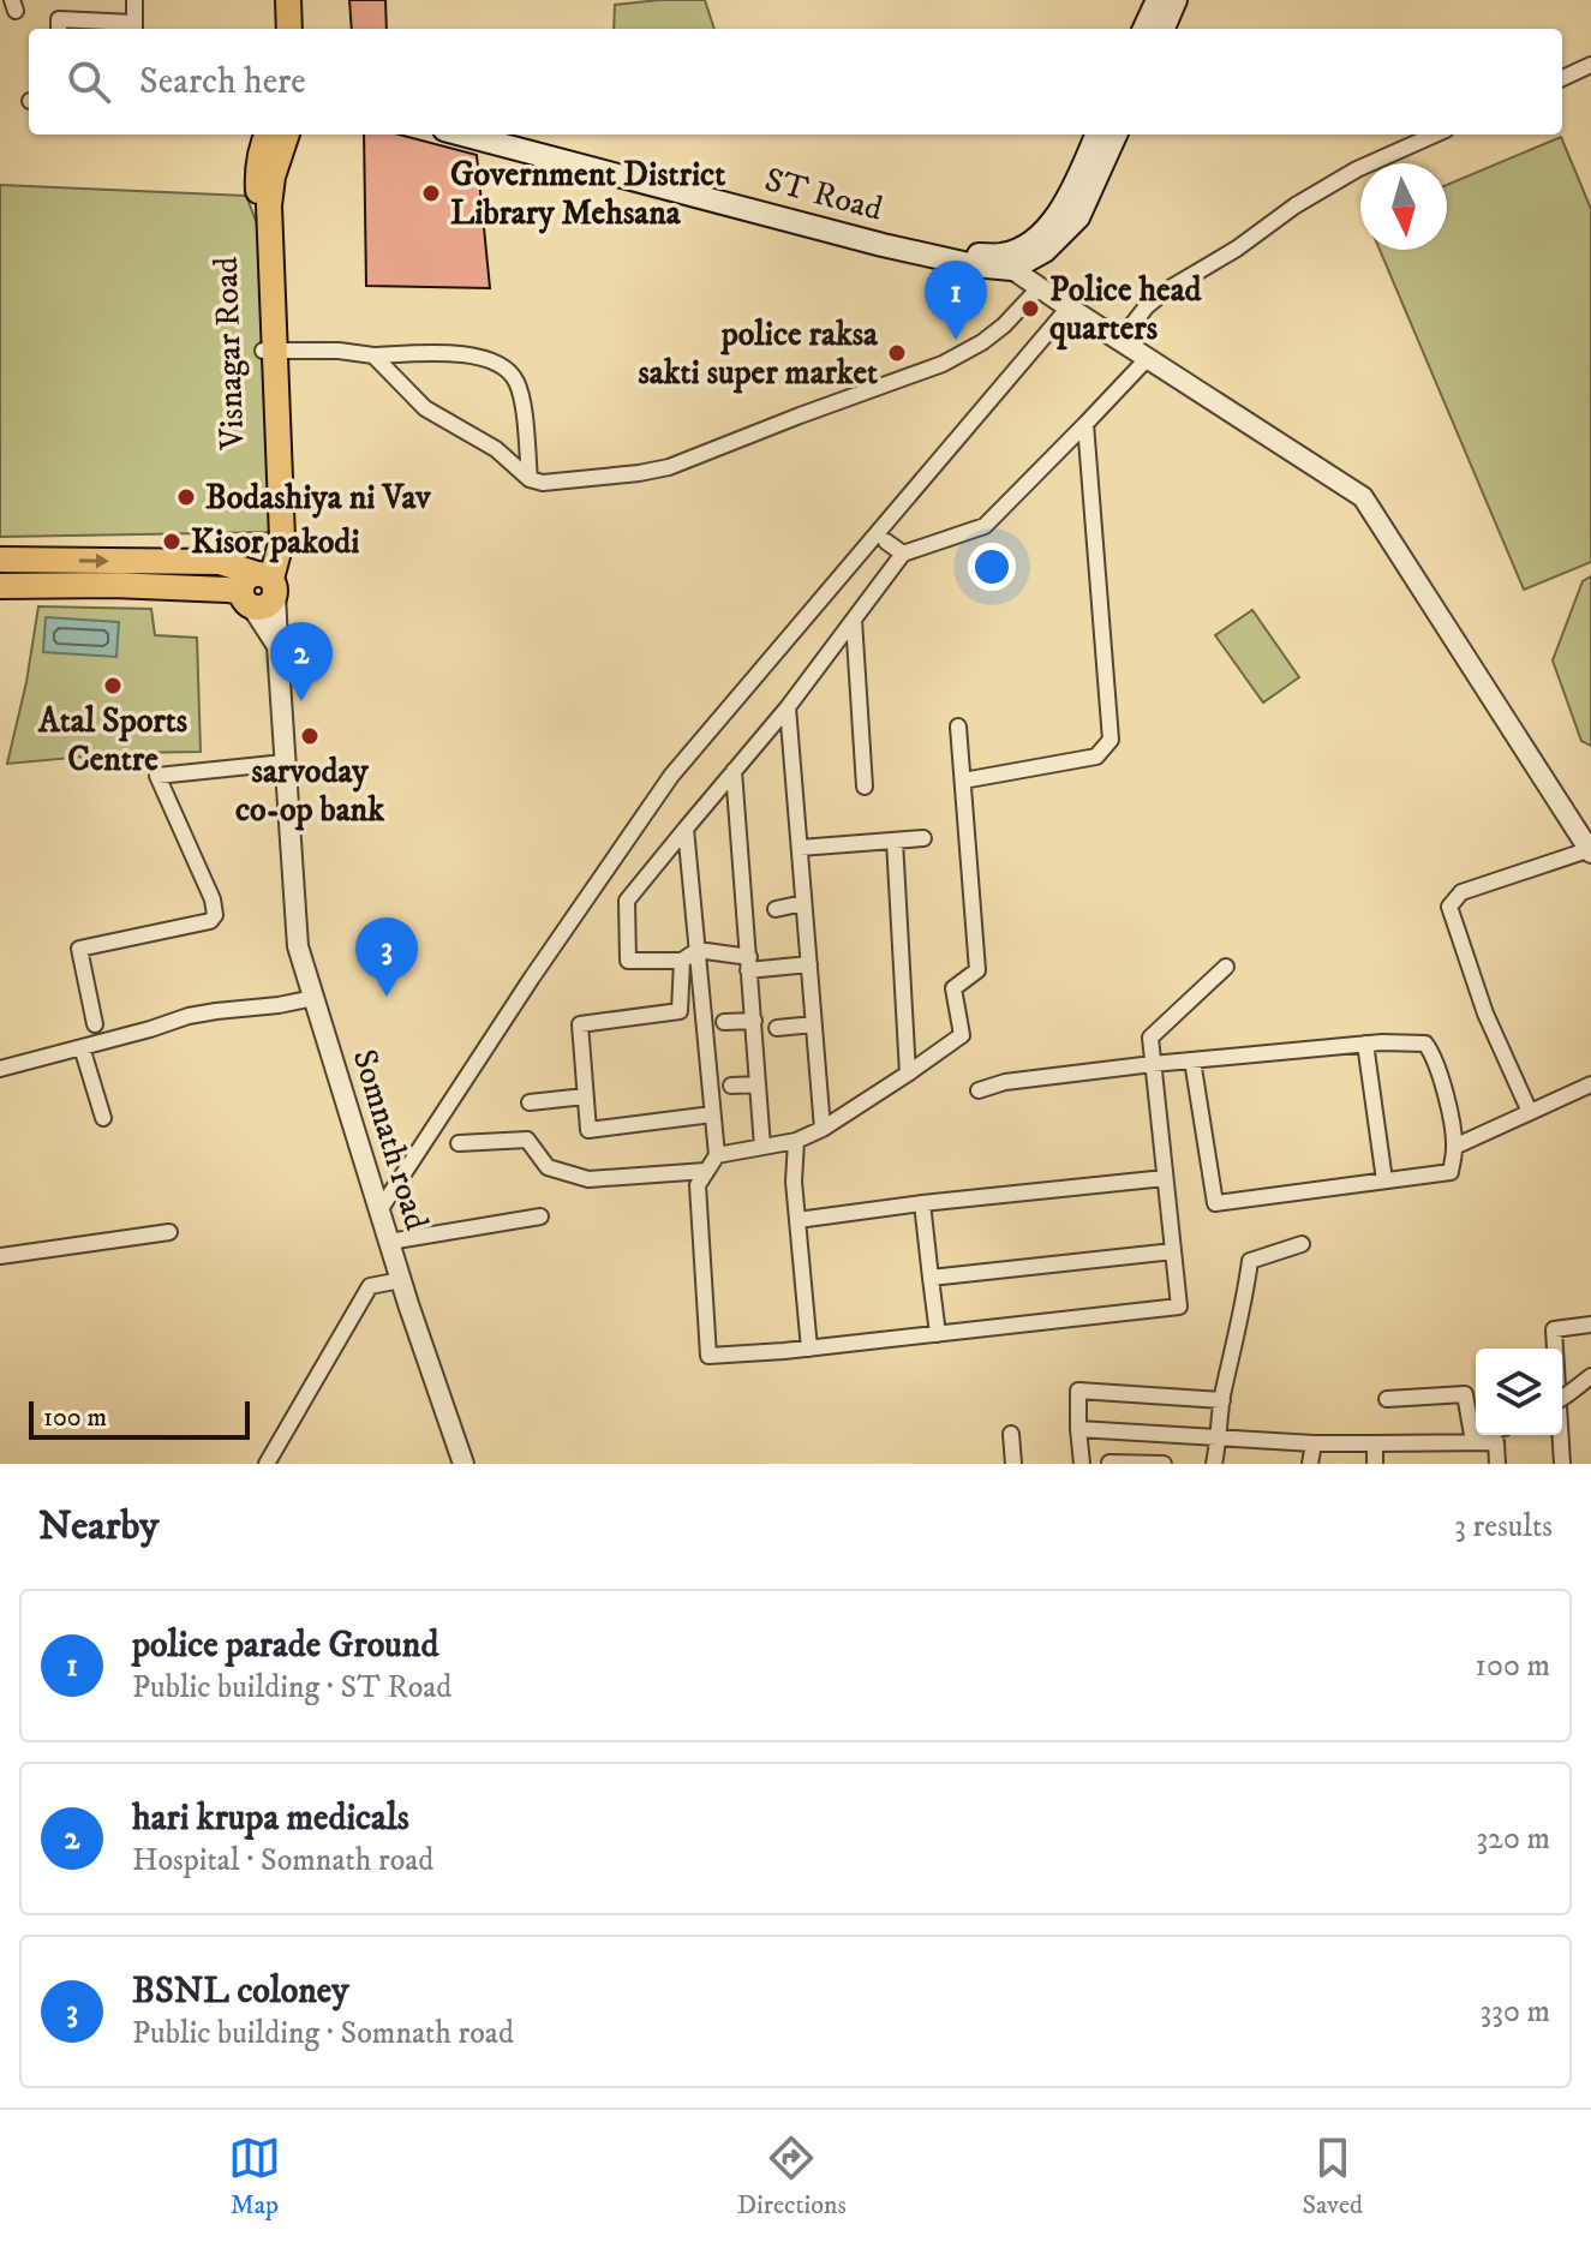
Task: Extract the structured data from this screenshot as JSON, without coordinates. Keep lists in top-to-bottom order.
{
  "streets": {
    "main road": ["ST Road", "Visnagar Road"],
    "street": ["Somnath road"]
  },
  "crossings": [
    ["Visnagar Road", "Somnath road"]
  ],
  "places": [
    "Government District Library Mehsana",
    "Police head quarters",
    "police raksa sakti super market",
    "Bodashiya ni Vav",
    "Kisor pakodi",
    "Atal Sports Centre",
    "sarvoday co-op bank"
  ],
  "scale_bar": "100 m",
  "north": "bottom",
  "page": {
    "search": "Search here",
    "pins": ["1", "2", "3"],
    "scale": "100 m",
    "heading": ["Nearby", "3 results"],
    "list": [
      {
        "mark": "1",
        "name": "police parade Ground",
        "note": "Public building · ST Road",
        "value": "100 m"
      },
      {
        "mark": "2",
        "name": "hari krupa medicals",
        "note": "Hospital · Somnath road",
        "value": "320 m"
      },
      {
        "mark": "3",
        "name": "BSNL coloney",
        "note": "Public building · Somnath road",
        "value": "330 m"
      }
    ],
    "nav": ["Map", "Directions", "Saved"]
  }
}
